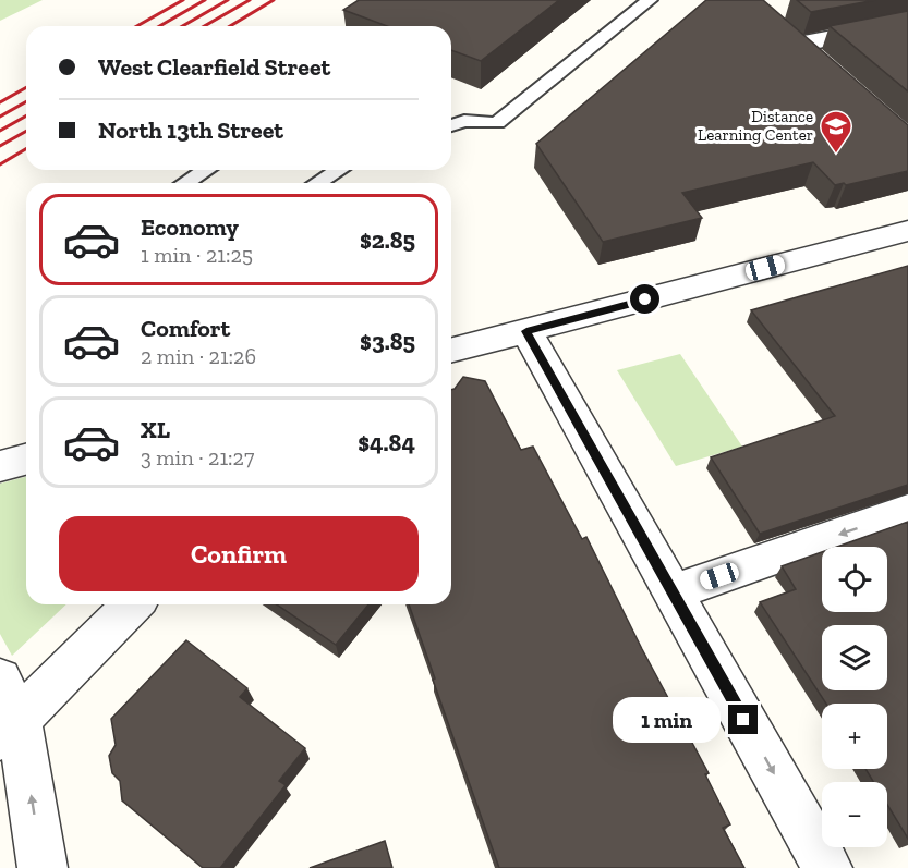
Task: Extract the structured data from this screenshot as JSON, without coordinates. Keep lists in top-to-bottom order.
{
  "places": {
    "school or university": ["Distance Learning Center"]
  },
  "page": {
    "banner": ["West Clearfield Street", "North 13th Street"],
    "list": [
      {
        "name": "Economy",
        "note": "1 min · 21:25",
        "value": "$2.85"
      },
      {
        "name": "Comfort",
        "note": "2 min · 21:26",
        "value": "$3.85"
      },
      {
        "name": "XL",
        "note": "3 min · 21:27",
        "value": "$4.84"
      }
    ],
    "buttons": "Confirm",
    "map_buttons": ["+", "−"],
    "bubble": "1 min"
  }
}
